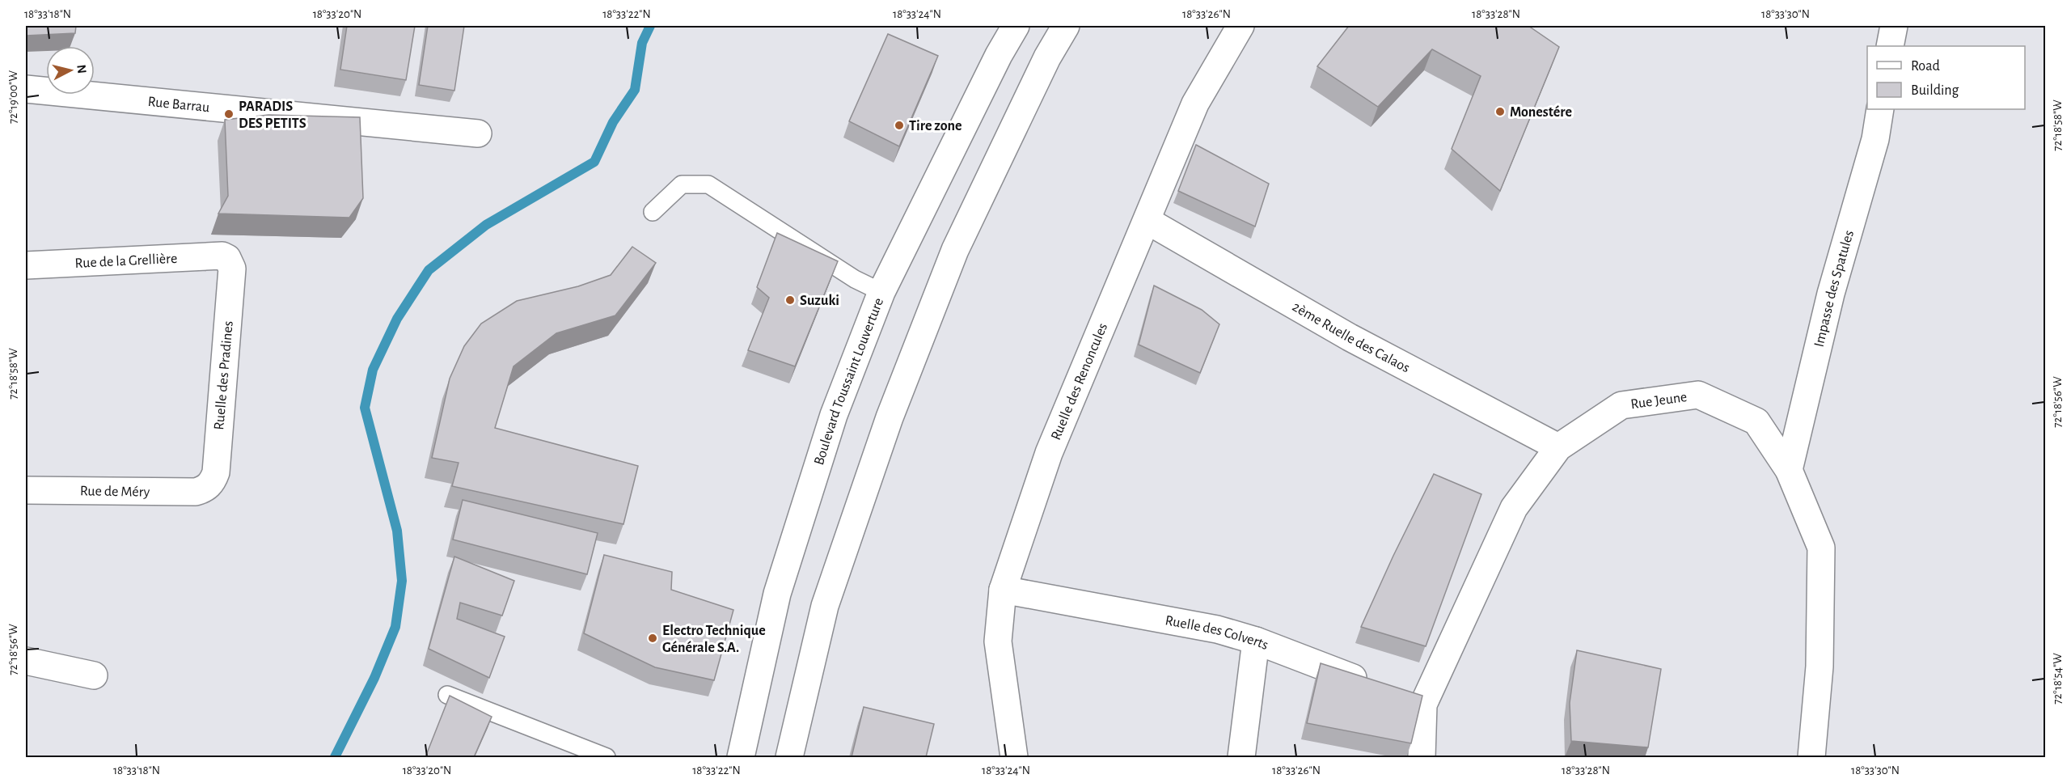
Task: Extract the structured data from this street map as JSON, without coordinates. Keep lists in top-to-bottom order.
{
  "streets": {
    "street": [
      "Rue Barrau",
      "Rue de la Grellière",
      "Impasse des Spatules",
      "2ème Ruelle des Calaos",
      "Ruelle des Pradines",
      "Boulevard Toussaint Louverture",
      "Ruelle des Renoncules",
      "Rue Jeune",
      "Rue de Méry",
      "Ruelle des Colverts"
    ]
  },
  "crossings": [
    ["Rue de la Grellière", "Ruelle des Pradines"],
    ["Impasse des Spatules", "Rue Jeune"],
    ["2ème Ruelle des Calaos", "Ruelle des Renoncules"],
    ["2ème Ruelle des Calaos", "Rue Jeune"],
    ["Ruelle des Pradines", "Rue de Méry"],
    ["Ruelle des Renoncules", "Ruelle des Colverts"],
    ["Rue Jeune", "Ruelle des Colverts"]
  ],
  "places": [
    "Monestére",
    "PARADIS DES PETITS",
    "Tire zone",
    "Suzuki",
    "Electro Technique Générale S.A."
  ],
  "legend": ["Road", "Building"],
  "north": "right",
  "coordinates": [
    "18°33'18\"N",
    "18°33'20\"N",
    "18°33'22\"N",
    "18°33'24\"N",
    "18°33'26\"N",
    "18°33'28\"N",
    "18°33'30\"N",
    "72°19'00\"W",
    "72°18'58\"W",
    "72°18'56\"W",
    "72°18'54\"W"
  ]
}
